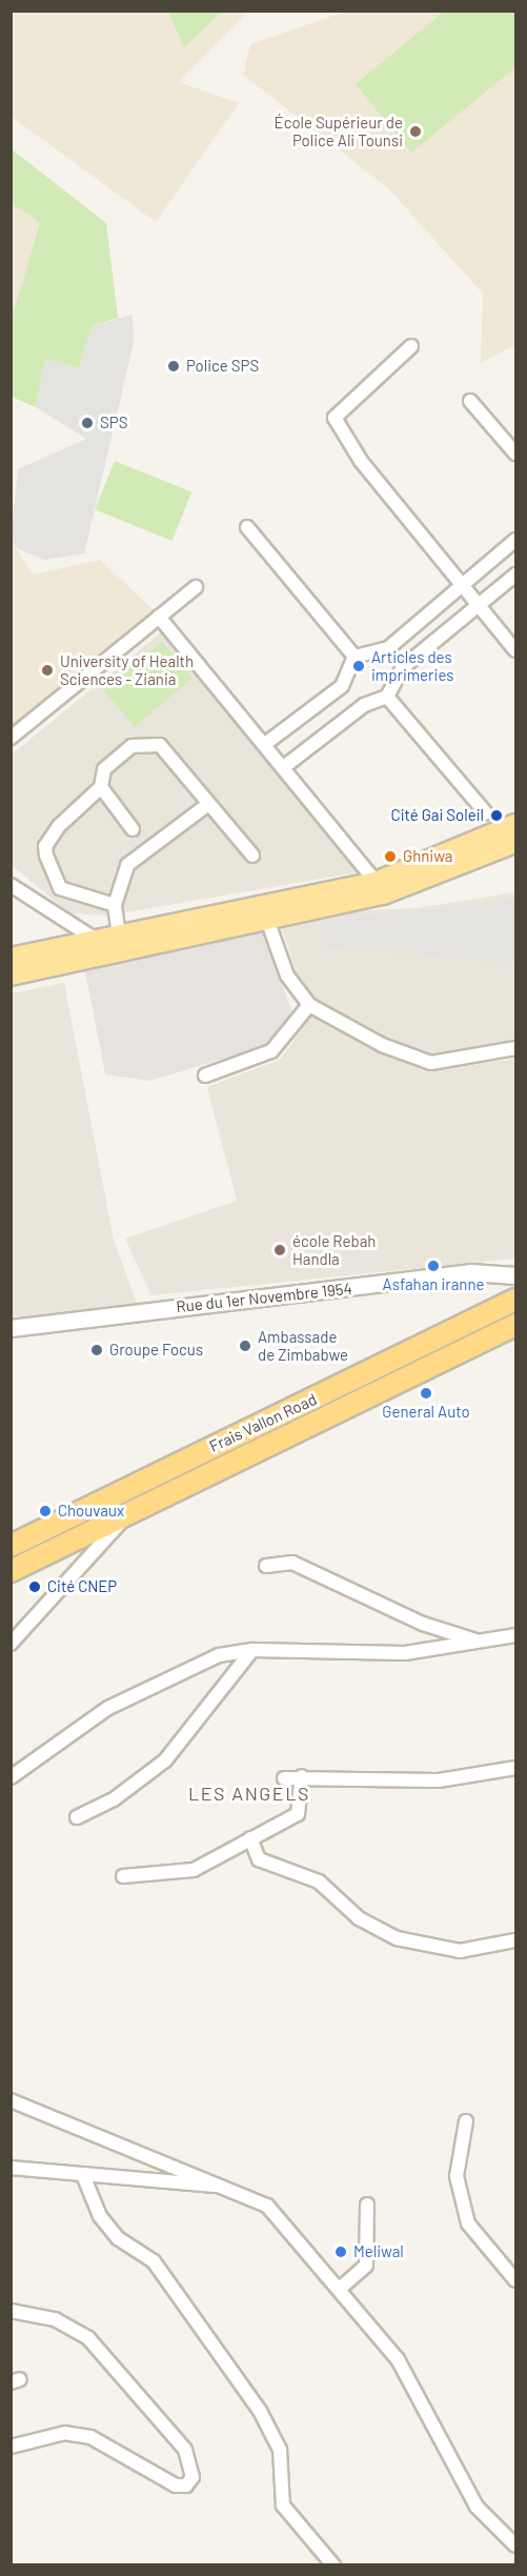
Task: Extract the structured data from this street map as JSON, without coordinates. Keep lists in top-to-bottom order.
{
  "streets": {
    "highway": ["Frais Vallon Road"],
    "street": ["Rue du 1er Novembre 1954"]
  },
  "districts": ["LES ANGELS"],
  "places": [
    "École Supérieur de Police Ali Tounsi",
    "Police SPS",
    "SPS",
    "Articles des imprimeries",
    "University of Health Sciences - Ziania",
    "Cité Gai Soleil",
    "Ghniwa",
    "école Rebah Handla",
    "Asfahan iranne",
    "Ambassade de Zimbabwe",
    "Groupe Focus",
    "General Auto",
    "Chouvaux",
    "Cité CNEP",
    "Meliwal"
  ]
}
